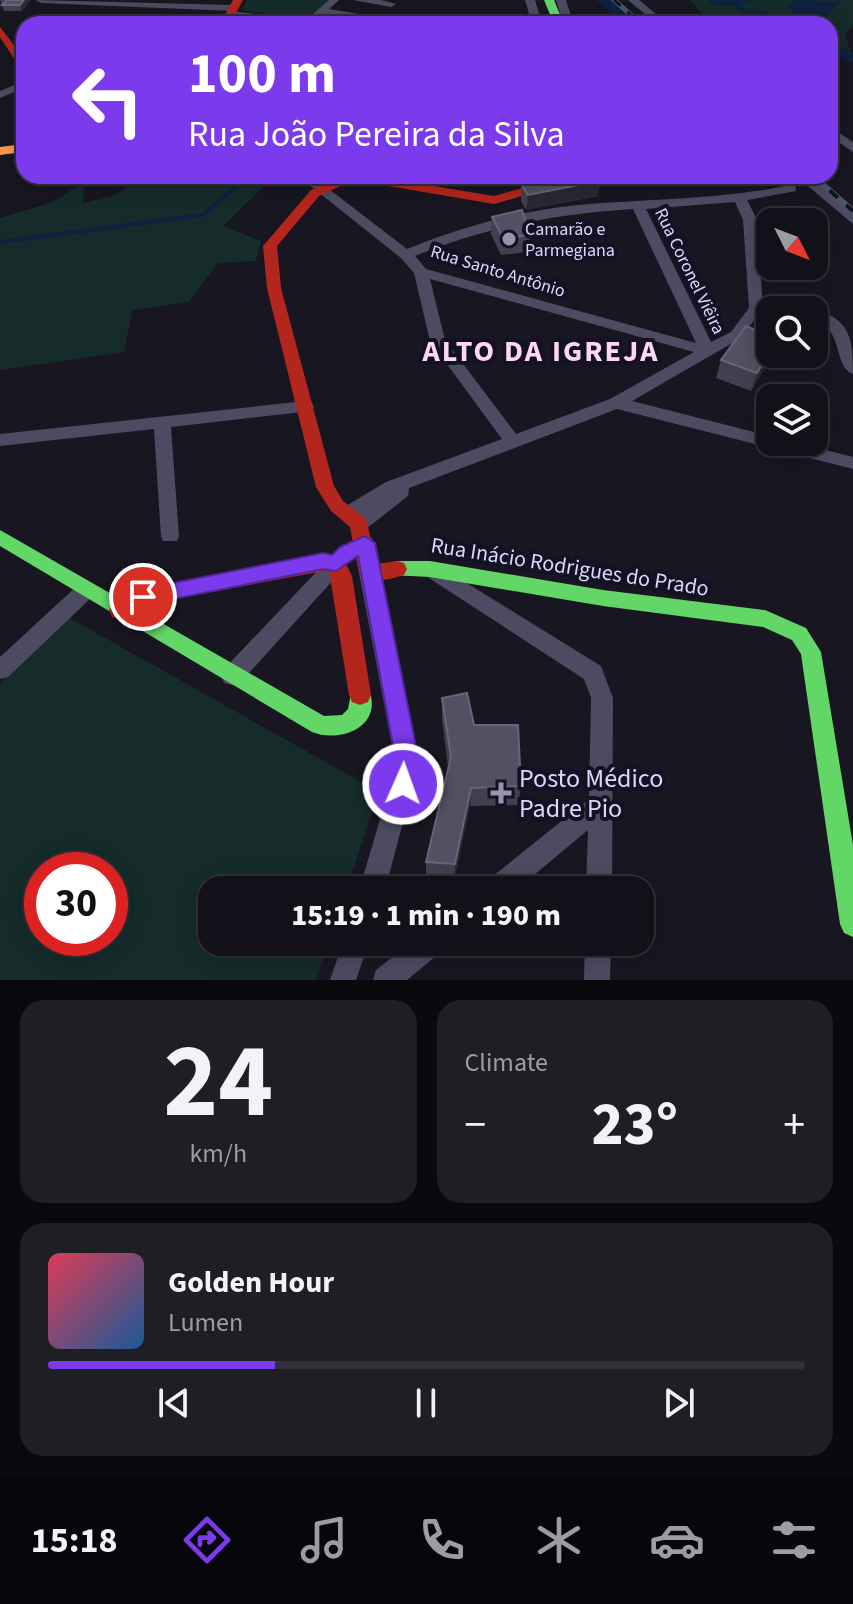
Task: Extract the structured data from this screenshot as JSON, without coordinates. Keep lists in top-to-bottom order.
{
  "streets": {
    "street": ["Rua Santo Antônio", "Rua Coronel Viêira", "Rua Inácio Rodrigues do Prado"]
  },
  "crossings": [
    ["Rua Santo Antônio", "Rua Coronel Viêira"]
  ],
  "districts": ["ALTO DA IGREJA"],
  "places": {
    "other": ["Camarão e Parmegiana"],
    "health": ["Posto Médico Padre Pio"]
  },
  "north": "bottom right",
  "page": {
    "turn": ["100 m", "Rua João Pereira da Silva"],
    "limit": "30",
    "trip": "15:19 · 1 min · 190 m",
    "tile": [
      ["24", "km/h"],
      "Climate"
    ],
    "heat": ["−", "23°", "+"],
    "song": ["Golden Hour", "Lumen"],
    "tabs": "15:18"
  }
}
